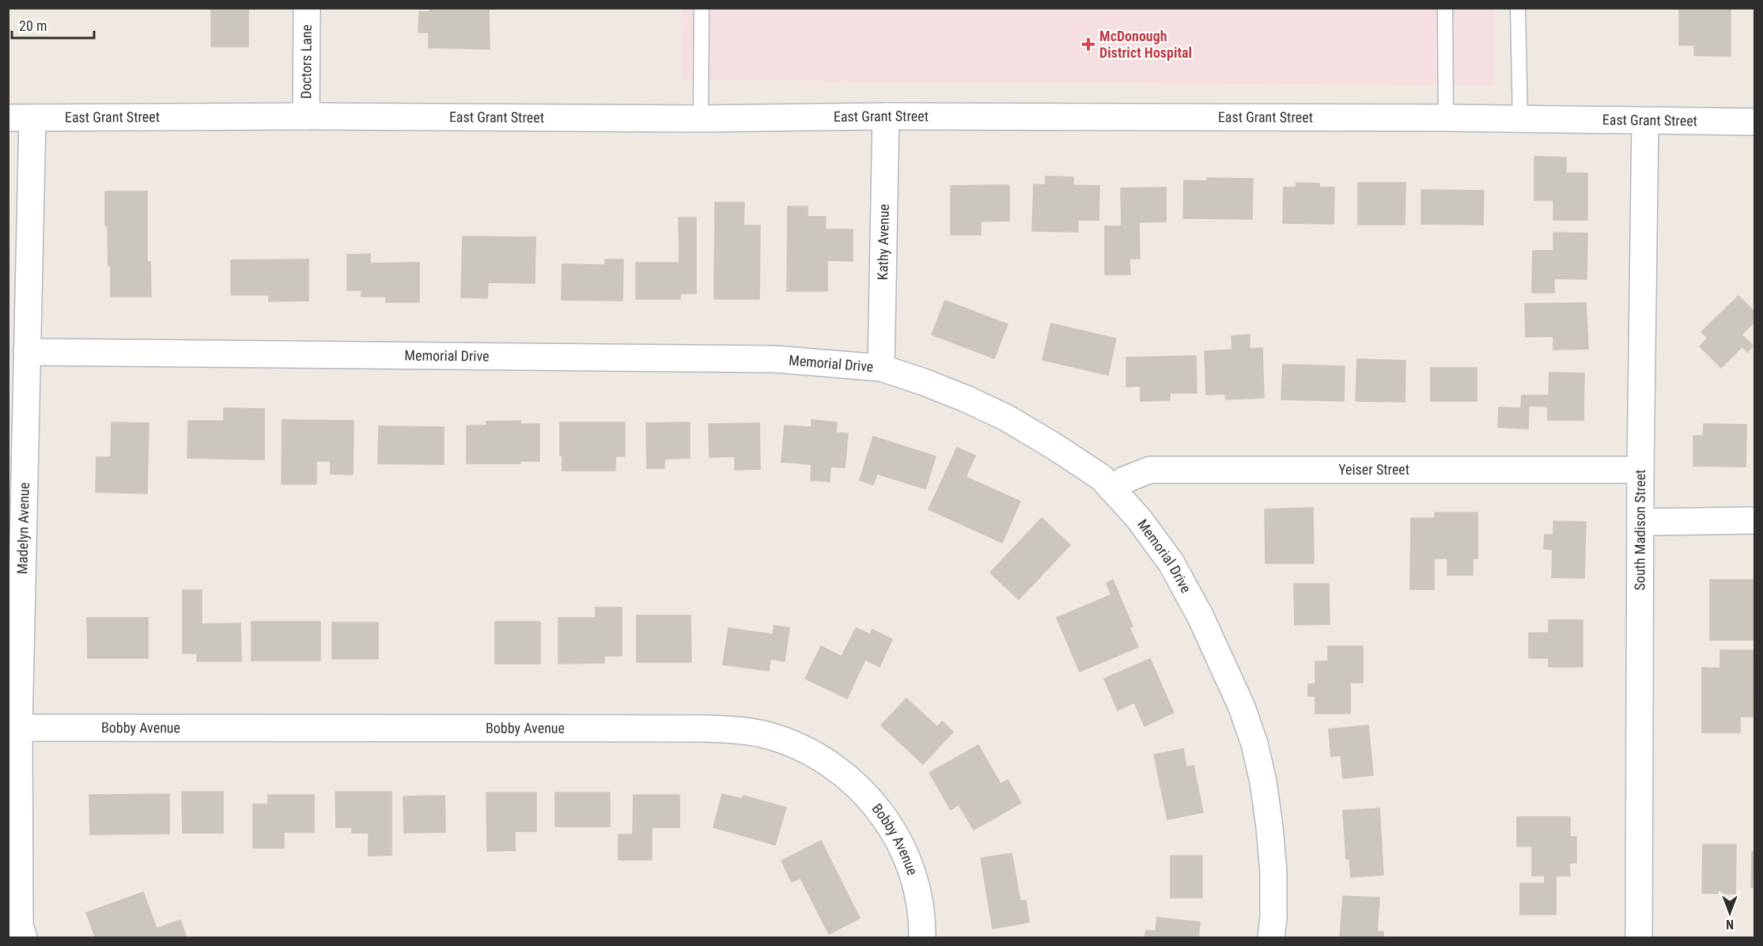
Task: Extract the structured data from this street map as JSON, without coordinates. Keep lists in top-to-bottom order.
{
  "streets": {
    "street": [
      "Doctors Lane",
      "East Grant Street",
      "Kathy Avenue",
      "Memorial Drive",
      "Yeiser Street",
      "Madelyn Avenue",
      "South Madison Street",
      "Bobby Avenue"
    ]
  },
  "crossings": [
    ["Doctors Lane", "East Grant Street"],
    ["East Grant Street", "Kathy Avenue"],
    ["East Grant Street", "Madelyn Avenue"],
    ["East Grant Street", "South Madison Street"],
    ["Kathy Avenue", "Memorial Drive"],
    ["Memorial Drive", "Yeiser Street"],
    ["Memorial Drive", "Madelyn Avenue"],
    ["Yeiser Street", "South Madison Street"],
    ["Madelyn Avenue", "Bobby Avenue"]
  ],
  "places": {
    "health": ["McDonough District Hospital"]
  },
  "scale_bar": "20 m",
  "north": "bottom"
}
